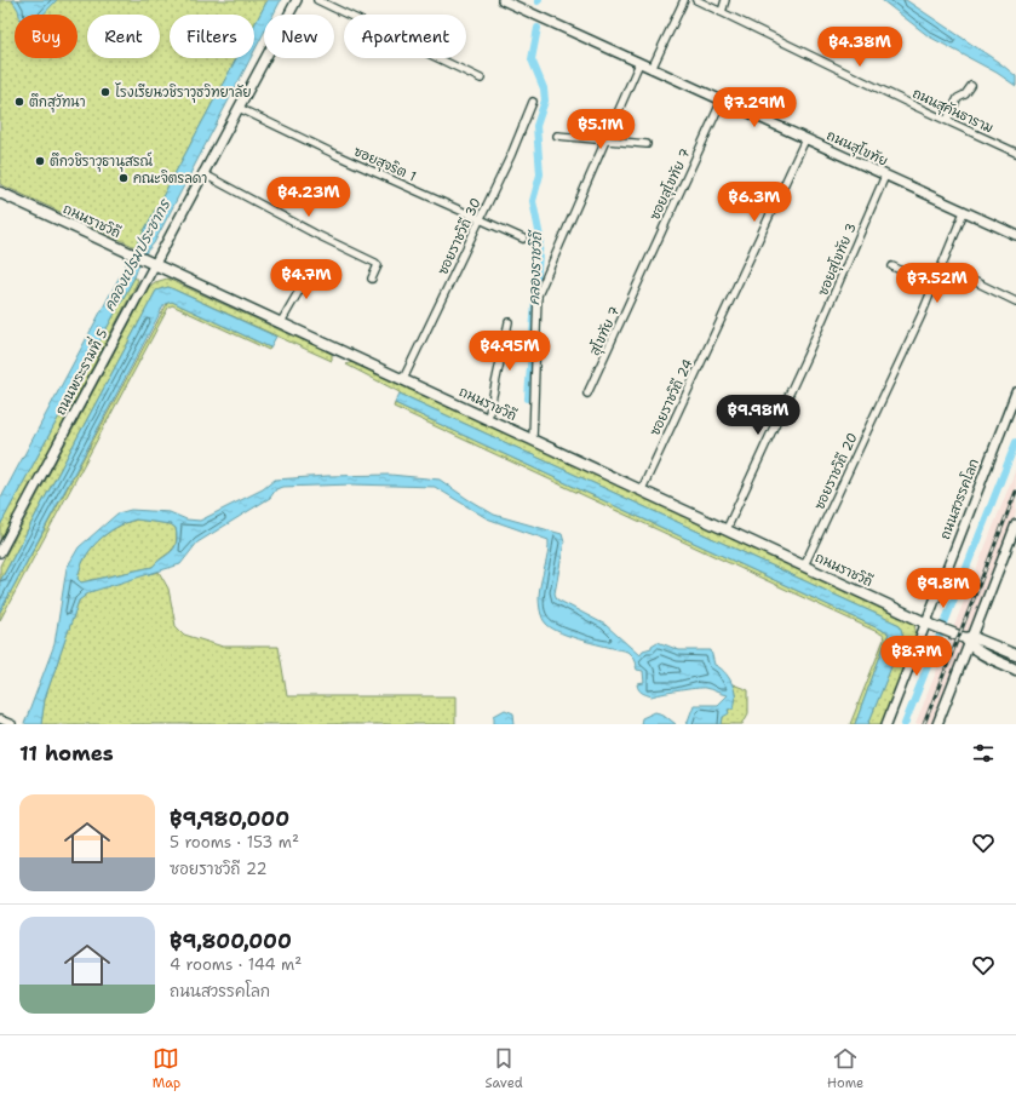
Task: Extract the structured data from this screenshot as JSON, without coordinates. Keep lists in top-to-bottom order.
{
  "streets": {
    "main road": ["ถนนราชวิถี"],
    "street": [
      "ถนนสุคันธาราม",
      "ถนนสุโขทัย",
      "ซอยสุจริต 1",
      "ซอยสุโขทัย 7",
      "ซอยราชวิถี 30",
      "ซอยสุโขทัย 3",
      "สุโขทัย 7",
      "ถนนพระรามที่ 5",
      "ซอยราชวิถี 24",
      "ซอยราชวิถี 20",
      "ถนนสวรรคโลก"
    ]
  },
  "crossings": [
    ["ถนนสุโขทัย", "ซอยสุโขทัย 7"],
    ["ถนนสุโขทัย", "ซอยสุโขทัย 3"],
    ["ถนนสุโขทัย", "ซอยราชวิถี 24"],
    ["ถนนสุโขทัย", "ซอยราชวิถี 20"],
    ["ซอยสุจริต 1", "ซอยราชวิถี 30"],
    ["ซอยสุจริต 1", "ถนนพระรามที่ 5"],
    ["ซอยสุโขทัย 7", "สุโขทัย 7"],
    ["ถนนราชวิถี", "ซอยราชวิถี 30"],
    ["ถนนราชวิถี", "ซอยสุโขทัย 3"],
    ["ถนนราชวิถี", "ถนนพระรามที่ 5"],
    ["ถนนราชวิถี", "ซอยราชวิถี 24"],
    ["ถนนราชวิถี", "ซอยราชวิถี 20"],
    ["ถนนราชวิถี", "ถนนสวรรคโลก"]
  ],
  "water": ["คลองเปรมประชากร", "คลองราชวิถี"],
  "places": [
    "โรงเรียนวชิราวุธวิทยาลัย",
    "ตึกสุวัทนา",
    "ตึกวชิราวุธานุสรณ์",
    "คณะจิตรลดา"
  ],
  "page": {
    "chip": [
      "Buy",
      "Rent",
      "Filters",
      "New",
      "Apartment"
    ],
    "price": [
      "฿4.38M",
      "฿7.29M",
      "฿5.1M",
      "฿4.23M",
      "฿6.3M",
      "฿4.7M",
      "฿7.52M",
      "฿4.95M",
      "฿9.98M",
      "฿9.8M",
      "฿8.7M"
    ],
    "heading": "11 homes",
    "list": [
      {
        "name": "฿9,980,000",
        "note": "5 rooms · 153 m² · ซอยราชวิถี 22"
      },
      {
        "name": "฿9,800,000",
        "note": "4 rooms · 144 m² · ถนนสวรรคโลก"
      }
    ],
    "tabs": ["Map", "Saved", "Home"]
  }
}
